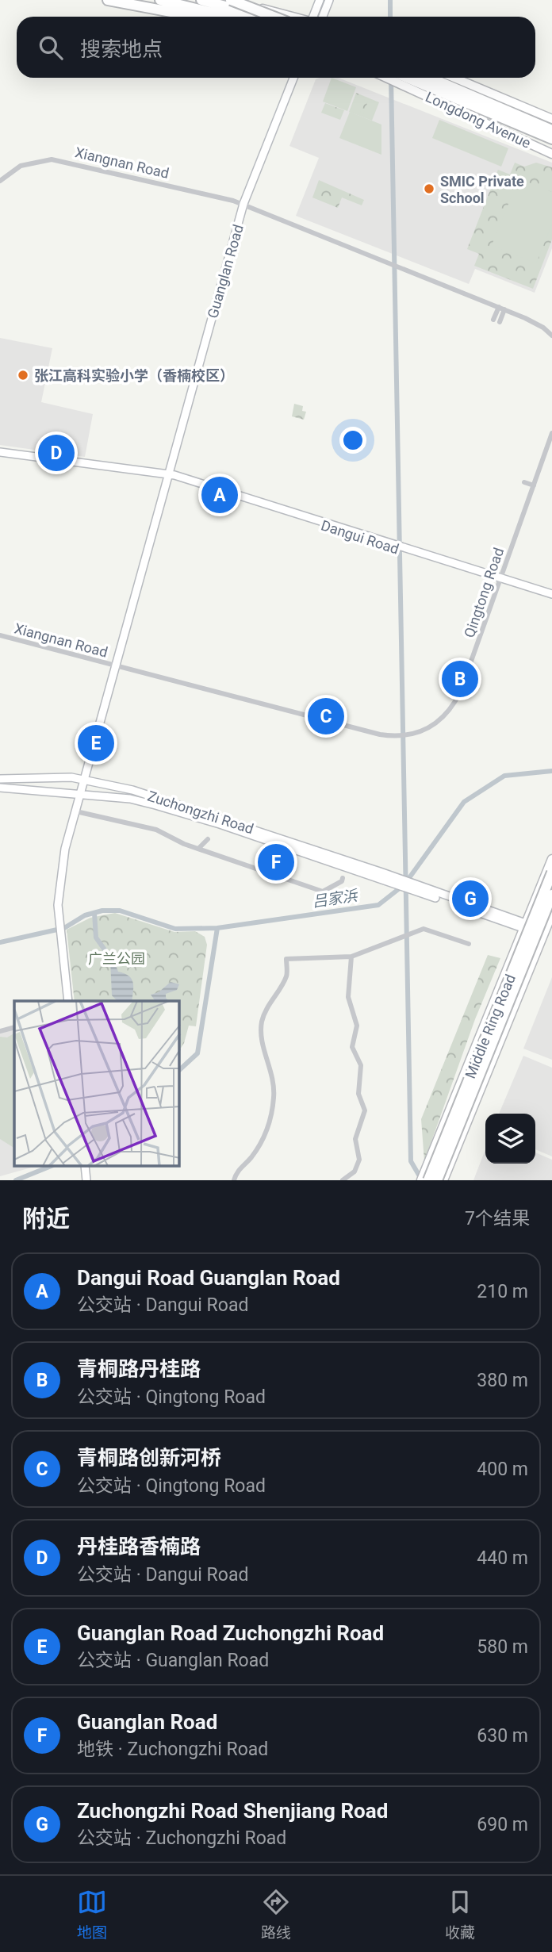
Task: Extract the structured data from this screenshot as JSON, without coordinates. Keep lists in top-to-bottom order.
{
  "streets": {
    "highway": ["Middle Ring Road"],
    "main road": ["Longdong Avenue"],
    "street": [
      "Xiangnan Road",
      "Guanglan Road",
      "Dangui Road",
      "Qingtong Road",
      "Zuchongzhi Road"
    ]
  },
  "crossings": [
    ["Xiangnan Road", "Guanglan Road"],
    ["Xiangnan Road", "Qingtong Road"],
    ["Guanglan Road", "Dangui Road"],
    ["Guanglan Road", "Qingtong Road"],
    ["Guanglan Road", "Zuchongzhi Road"],
    ["Dangui Road", "Qingtong Road"]
  ],
  "water": ["吕家浜"],
  "parks": ["广兰公园"],
  "places": ["SMIC Private School", "张江高科实验小学（香楠校区）"],
  "page": {
    "search": "搜索地点",
    "pins": [
      "D",
      "A",
      "B",
      "C",
      "E",
      "F",
      "G"
    ],
    "heading": ["附近", "7个结果"],
    "list": [
      {
        "mark": "A",
        "name": "Dangui Road Guanglan Road",
        "note": "公交站 · Dangui Road",
        "value": "210 m"
      },
      {
        "mark": "B",
        "name": "青桐路丹桂路",
        "note": "公交站 · Qingtong Road",
        "value": "380 m"
      },
      {
        "mark": "C",
        "name": "青桐路创新河桥",
        "note": "公交站 · Qingtong Road",
        "value": "400 m"
      },
      {
        "mark": "D",
        "name": "丹桂路香楠路",
        "note": "公交站 · Dangui Road",
        "value": "440 m"
      },
      {
        "mark": "E",
        "name": "Guanglan Road Zuchongzhi Road",
        "note": "公交站 · Guanglan Road",
        "value": "580 m"
      },
      {
        "mark": "F",
        "name": "Guanglan Road",
        "note": "地铁 · Zuchongzhi Road",
        "value": "630 m"
      },
      {
        "mark": "G",
        "name": "Zuchongzhi Road Shenjiang Road",
        "note": "公交站 · Zuchongzhi Road",
        "value": "690 m"
      }
    ],
    "nav": ["地图", "路线", "收藏"]
  }
}
